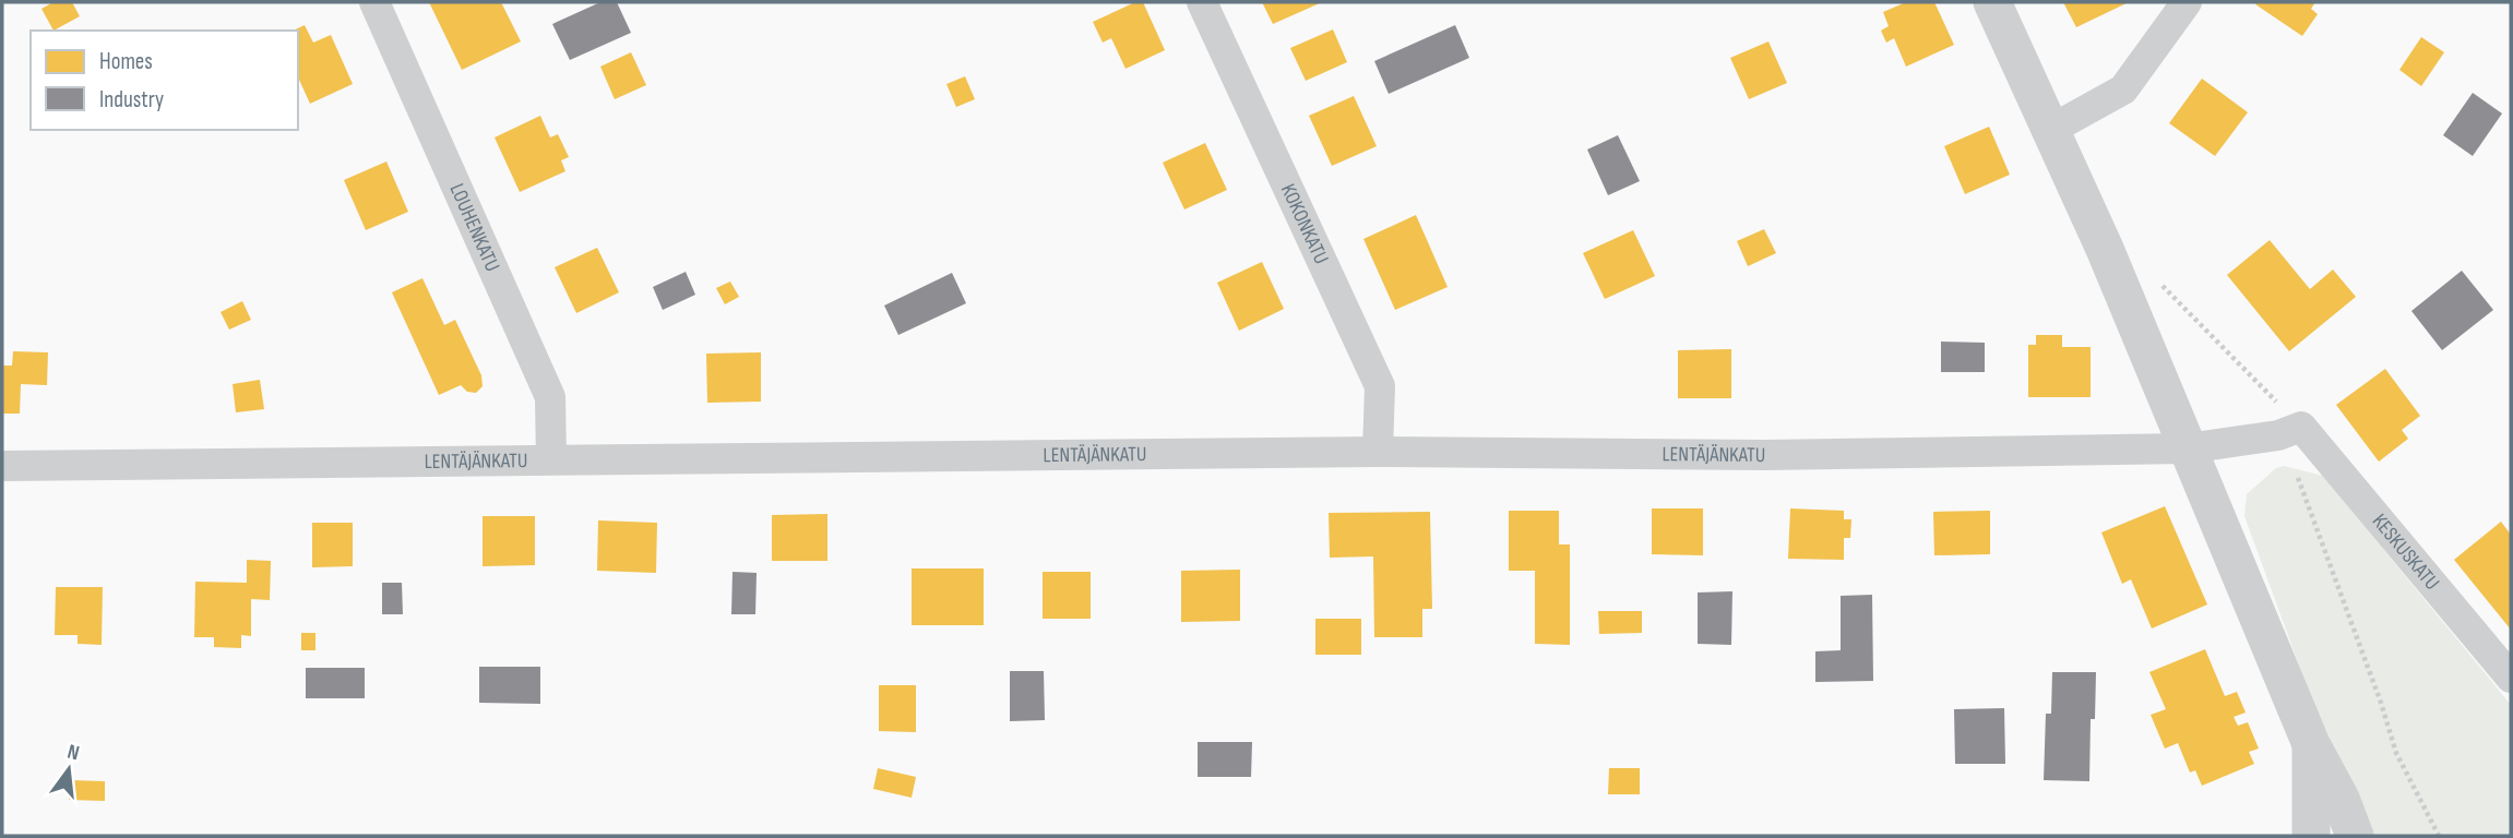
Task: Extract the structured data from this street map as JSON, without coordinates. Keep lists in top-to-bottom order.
{
  "streets": {
    "street": [
      "KOKONKATU",
      "LOUHENKATU",
      "LENTÄJÄNKATU",
      "KESKUSKATU"
    ]
  },
  "crossings": [
    ["KOKONKATU", "LENTÄJÄNKATU"],
    ["LOUHENKATU", "LENTÄJÄNKATU"]
  ],
  "legend": ["Homes", "Industry"],
  "north": "top"
}
